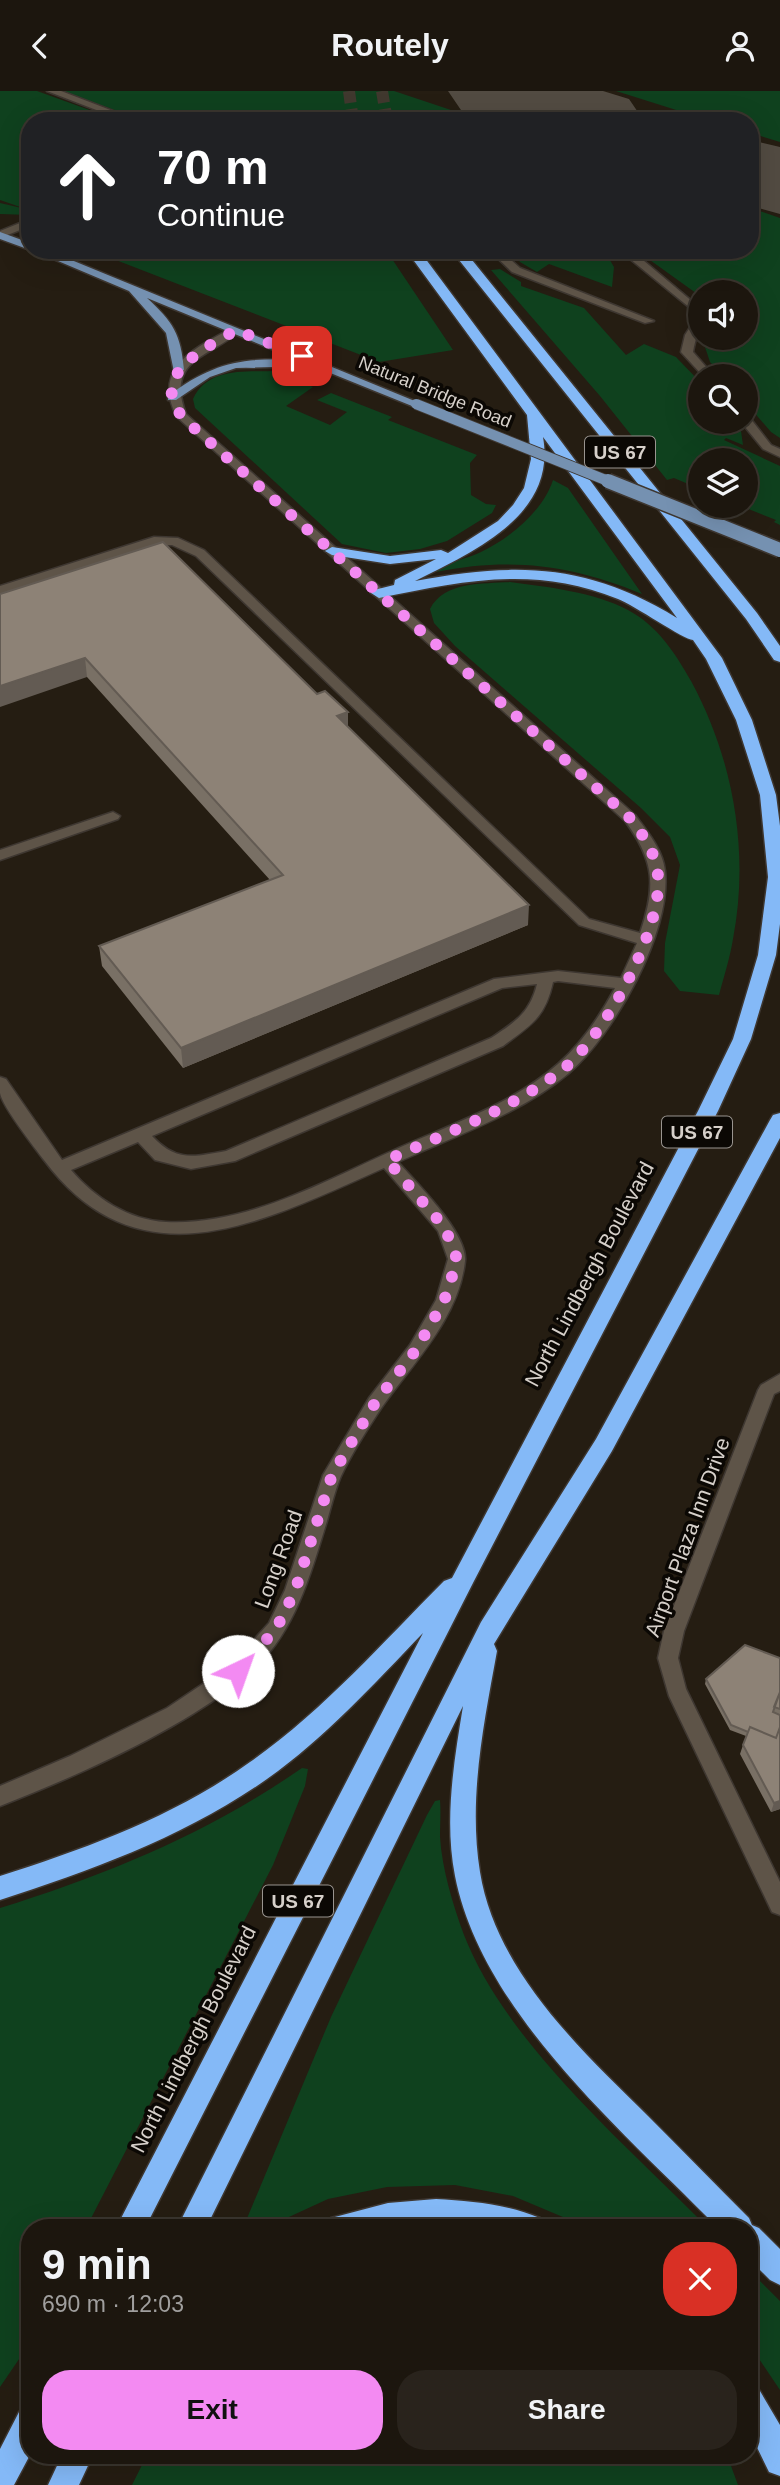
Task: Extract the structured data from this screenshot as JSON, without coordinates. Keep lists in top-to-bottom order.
{
  "streets": {
    "highway": ["US 67", "North Lindbergh Boulevard"],
    "main road": ["Natural Bridge Road"],
    "street": ["Airport Plaza Inn Drive", "Long Road"]
  },
  "page": {
    "header": "Routely",
    "turn": ["70 m", "Continue"],
    "heading": ["9 min", "690 m · 12:03"],
    "buttons": ["Exit", "Share"]
  }
}
